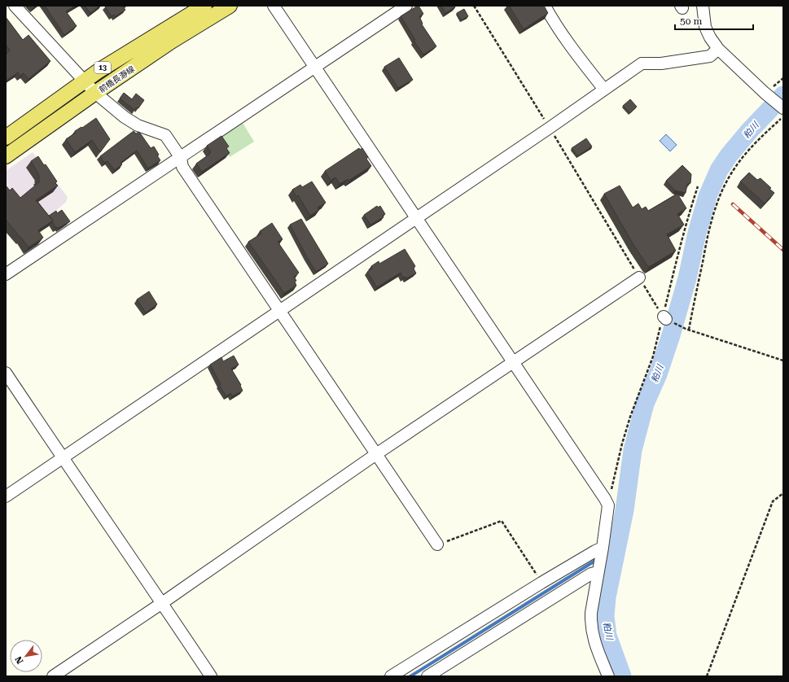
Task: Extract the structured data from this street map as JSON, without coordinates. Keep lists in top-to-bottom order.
{
  "streets": {
    "main road": ["13", "前橋長瀞線"]
  },
  "water": ["粕川"],
  "scale_bar": "50 m",
  "north": "bottom left"
}
